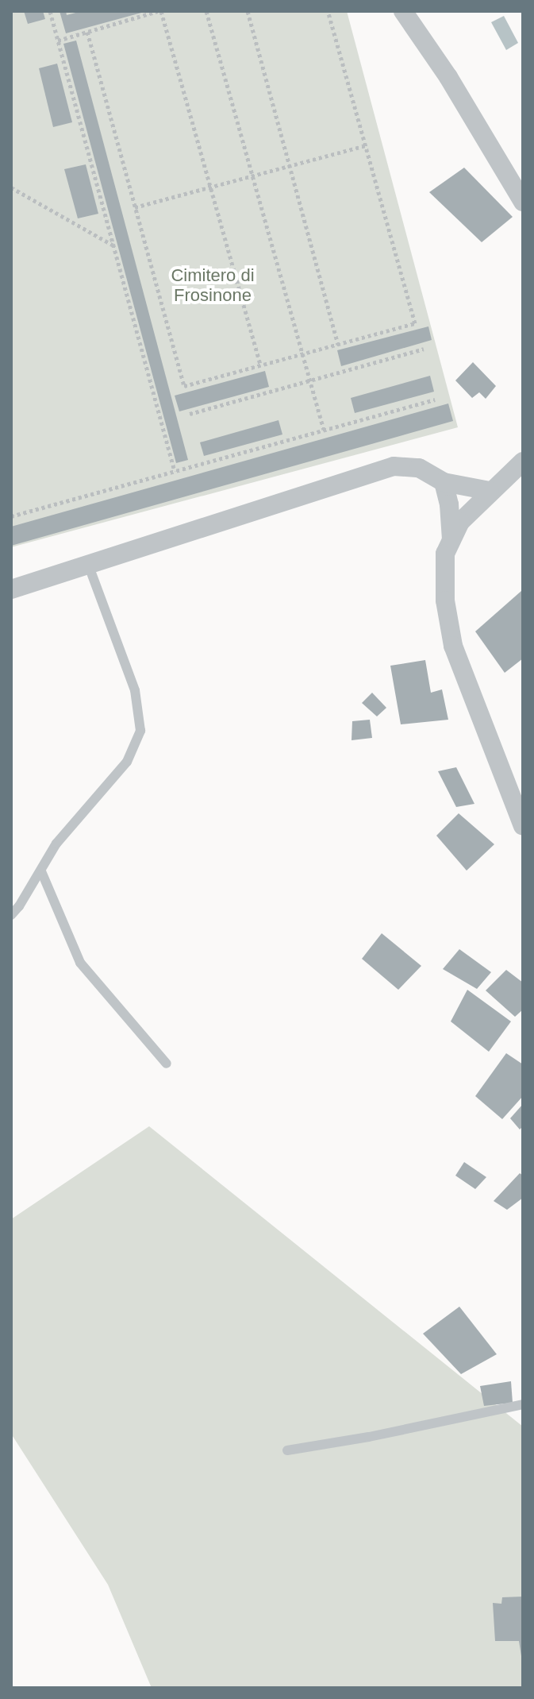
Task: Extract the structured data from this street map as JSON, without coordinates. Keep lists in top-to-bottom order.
{
  "parks": ["Cimitero di Frosinone"]
}
